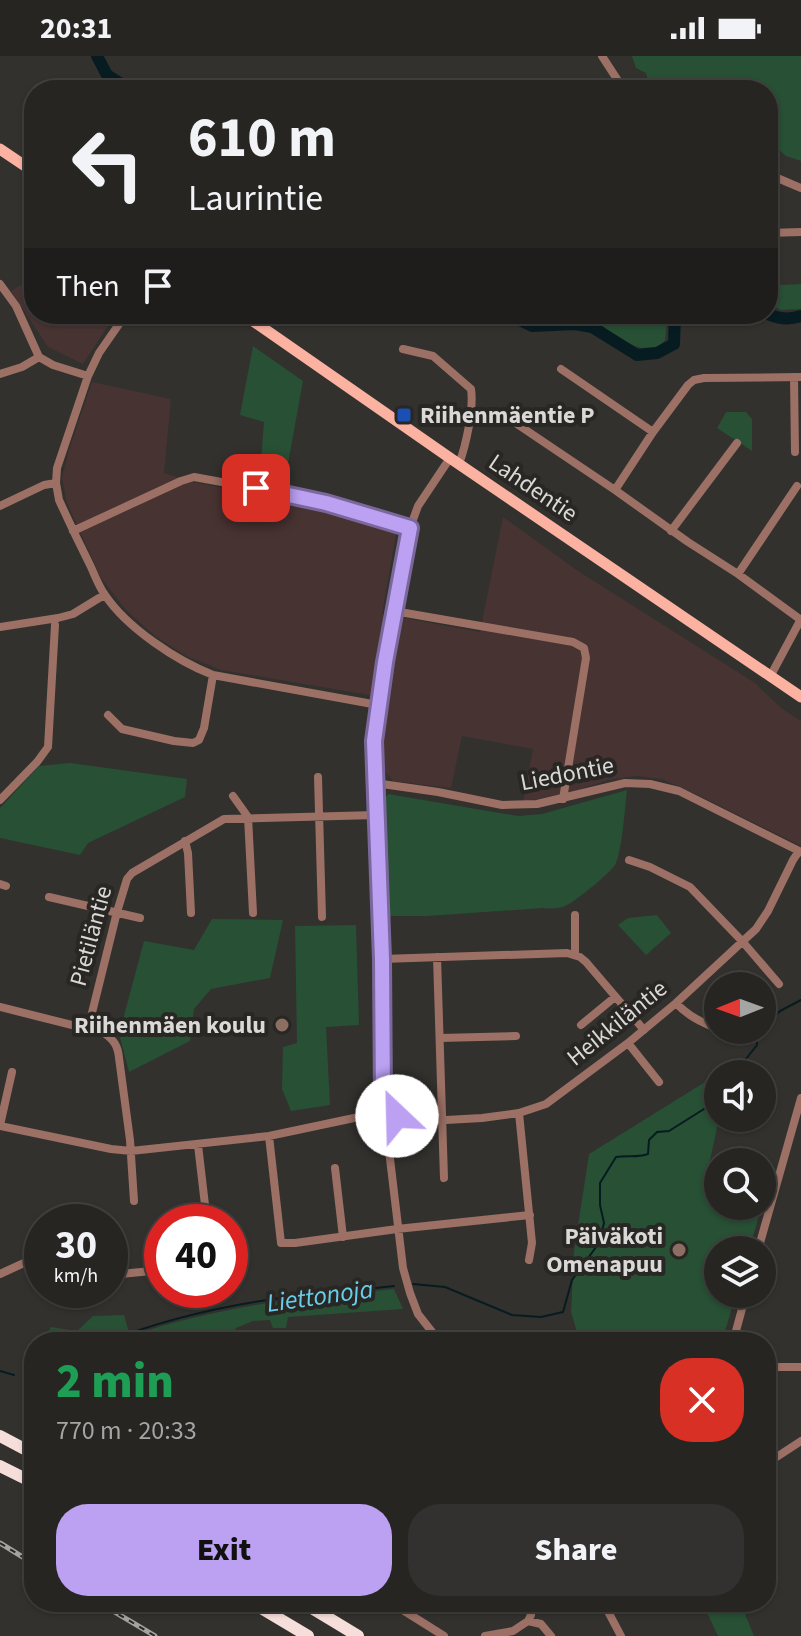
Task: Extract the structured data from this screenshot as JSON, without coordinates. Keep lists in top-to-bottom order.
{
  "streets": {
    "main road": ["Lahdentie"],
    "street": ["Liedontie", "Pietiläntie", "Heikkiläntie"]
  },
  "crossings": [
    ["Liedontie", "Heikkiläntie"]
  ],
  "water": ["Liettonoja"],
  "places": {
    "transit": ["Riihenmäentie P"],
    "other": ["Riihenmäen koulu", "Päiväkoti Omenapuu"]
  },
  "north": "left",
  "page": {
    "status": "20:31",
    "turn": ["610 m", "Laurintie"],
    "then": "Then",
    "speed": "30 km/h",
    "limit": "40",
    "heading": ["2 min", "770 m · 20:33"],
    "buttons": ["Exit", "Share"]
  }
}
